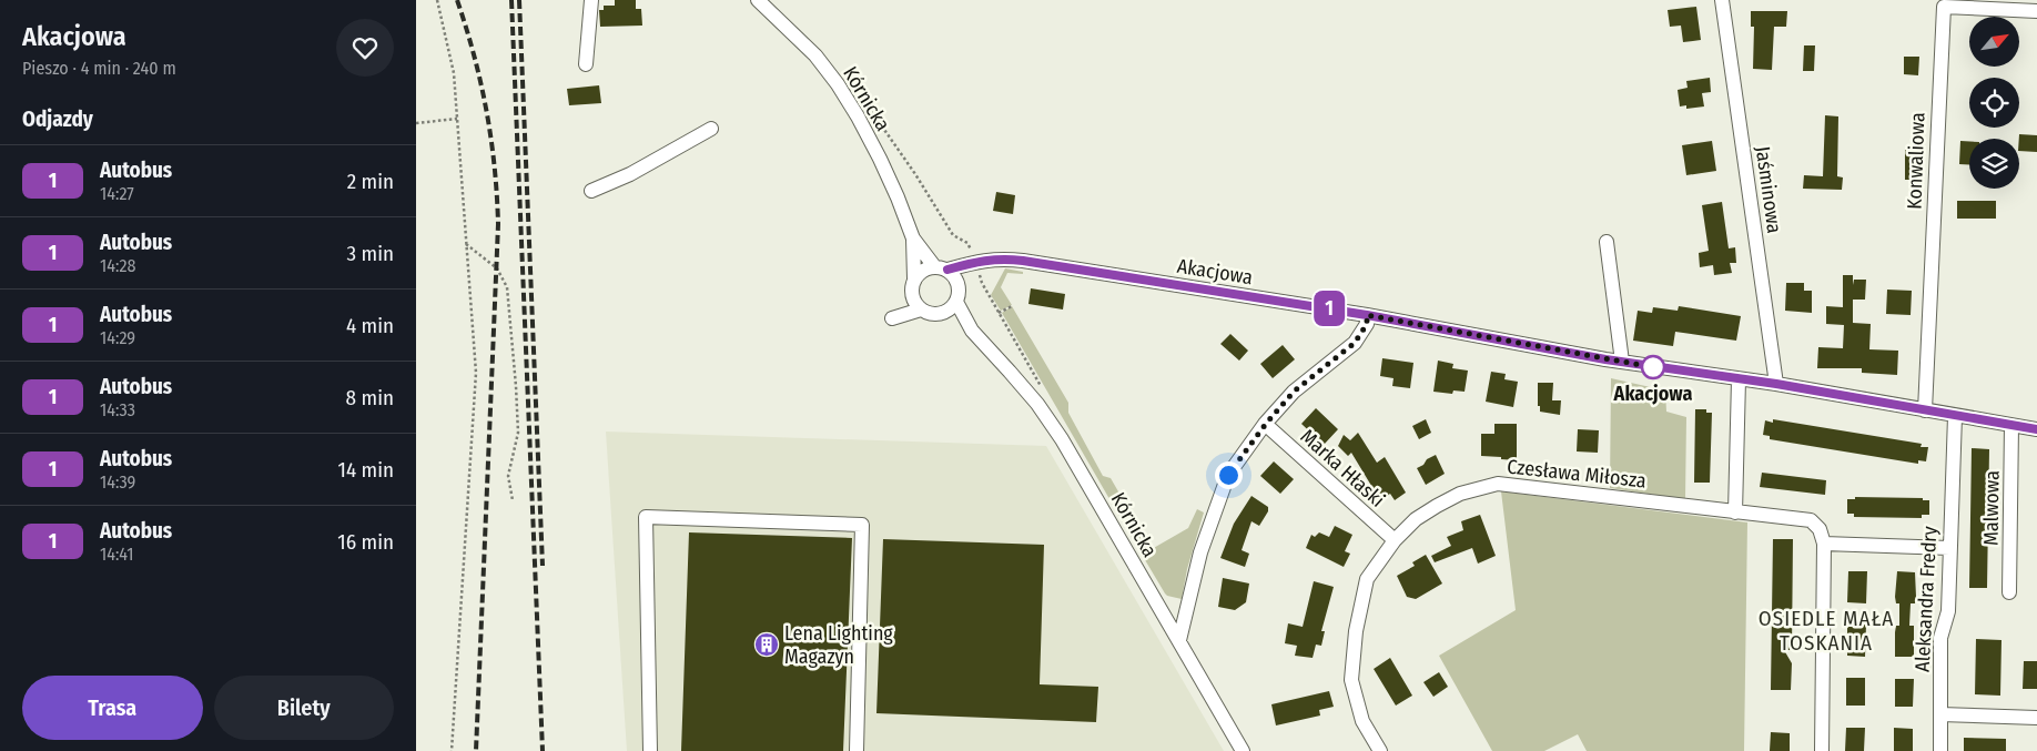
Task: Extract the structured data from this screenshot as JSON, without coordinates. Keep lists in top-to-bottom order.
{
  "streets": {
    "street": [
      "Kórnicka",
      "Konwaliowa",
      "Jaśminowa",
      "Akacjowa",
      "Marka Hłaski",
      "Czesława Miłosza",
      "Malwowa",
      "Aleksandra Fredry"
    ]
  },
  "crossings": [
    ["Konwaliowa", "Akacjowa"],
    ["Jaśminowa", "Akacjowa"],
    ["Akacjowa", "Malwowa"],
    ["Akacjowa", "Aleksandra Fredry"],
    ["Marka Hłaski", "Czesława Miłosza"]
  ],
  "districts": ["OSIEDLE MAŁA TOSKANIA"],
  "places": {
    "other": ["Akacjowa"],
    "building": ["Lena Lighting Magazyn"]
  },
  "lines": ["bus line 1"],
  "north": "top right",
  "page": {
    "heading": [
      ["Akacjowa", "Pieszo · 4 min · 240 m"],
      "Odjazdy"
    ],
    "on_map": "1",
    "list": [
      {
        "mark": "1",
        "name": "Autobus",
        "note": "14:27",
        "value": "2 min"
      },
      {
        "mark": "1",
        "name": "Autobus",
        "note": "14:28",
        "value": "3 min"
      },
      {
        "mark": "1",
        "name": "Autobus",
        "note": "14:29",
        "value": "4 min"
      },
      {
        "mark": "1",
        "name": "Autobus",
        "note": "14:33",
        "value": "8 min"
      },
      {
        "mark": "1",
        "name": "Autobus",
        "note": "14:39",
        "value": "14 min"
      },
      {
        "mark": "1",
        "name": "Autobus",
        "note": "14:41",
        "value": "16 min"
      }
    ],
    "buttons": ["Trasa", "Bilety"]
  }
}
